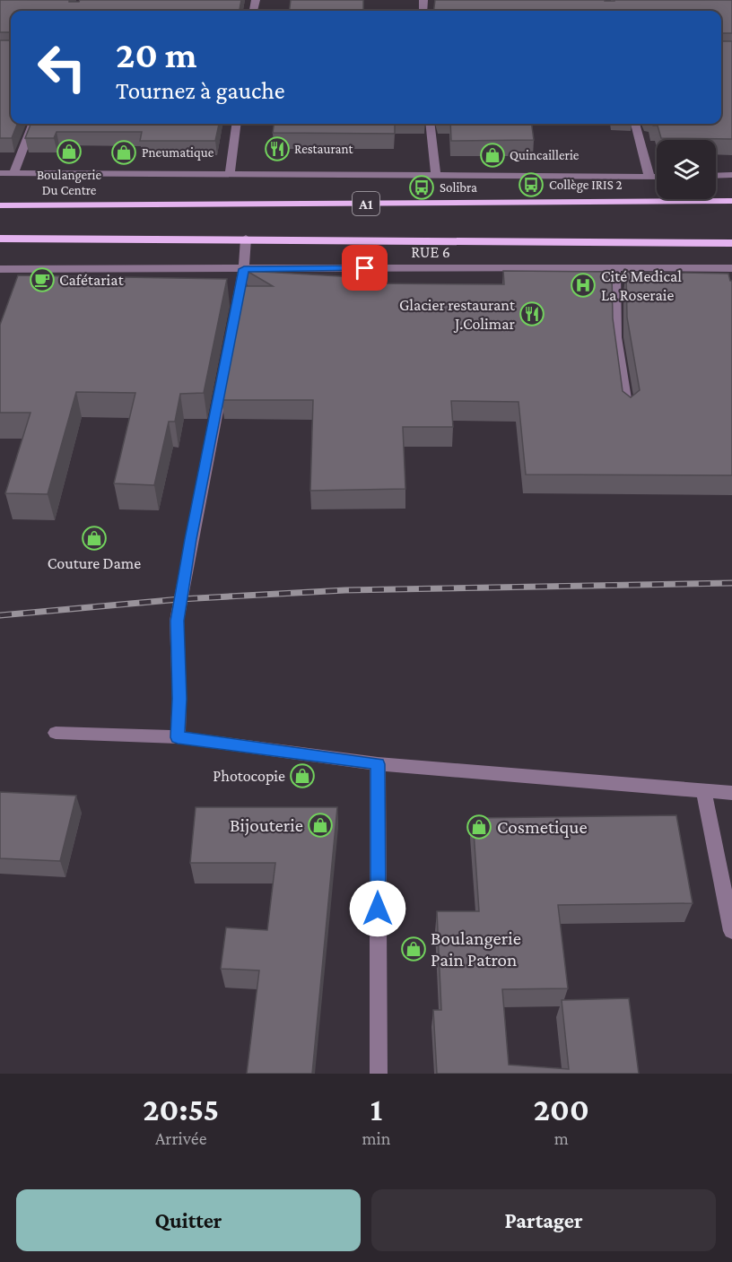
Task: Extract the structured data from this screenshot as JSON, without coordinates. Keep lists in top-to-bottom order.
{
  "streets": {
    "main road": ["A1"],
    "street": ["RUE 6"]
  },
  "places": {
    "restaurant": ["Restaurant", "Glacier restaurant J.Colimar"],
    "shop": [
      "Boulangerie Du Centre",
      "Pneumatique",
      "Quincaillerie",
      "Couture Dame",
      "Photocopie",
      "Bijouterie",
      "Cosmetique",
      "Boulangerie Pain Patron"
    ],
    "bus stop": ["Collège IRIS 2", "Solibra"],
    "cafe": ["Cafétariat"],
    "hospital": ["Cité Medical La Roseraie"]
  },
  "page": {
    "turn": ["20 m", "Tournez à gauche"],
    "eta": [
      "20:55",
      "Arrivée",
      "1",
      "min",
      "200",
      "m"
    ],
    "buttons": ["Quitter", "Partager"]
  }
}
